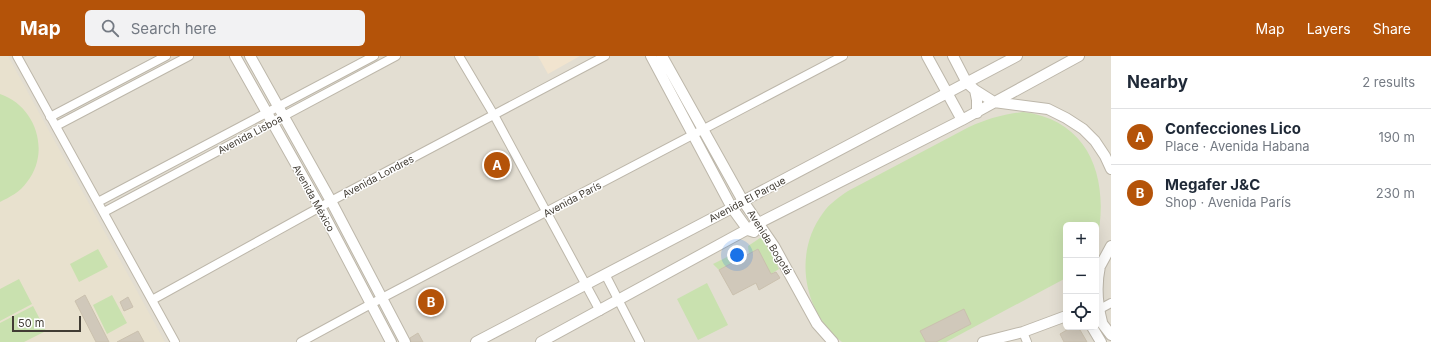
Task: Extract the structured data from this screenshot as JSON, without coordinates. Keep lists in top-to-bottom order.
{
  "streets": {
    "street": [
      "Avenida Lisboa",
      "Avenida Londres",
      "Avenida México",
      "Avenida París",
      "Avenida El Parque",
      "Avenida Bogotá"
    ]
  },
  "crossings": [
    ["Avenida Lisboa", "Avenida México"],
    ["Avenida Londres", "Avenida México"],
    ["Avenida México", "Avenida París"],
    ["Avenida París", "Avenida Bogotá"],
    ["Avenida El Parque", "Avenida Bogotá"]
  ],
  "scale_bar": "50 m",
  "page": {
    "header": "Map",
    "search": "Search here",
    "nav": ["Map", "Layers", "Share"],
    "heading": ["Nearby", "2 results"],
    "list": [
      {
        "mark": "A",
        "name": "Confecciones Lico",
        "note": "Place · Avenida Habana",
        "value": "190 m"
      },
      {
        "mark": "B",
        "name": "Megafer J&C",
        "note": "Shop · Avenida París",
        "value": "230 m"
      }
    ],
    "pins": ["A", "B"],
    "map_buttons": ["+", "−"],
    "scale": "50 m"
  }
}
